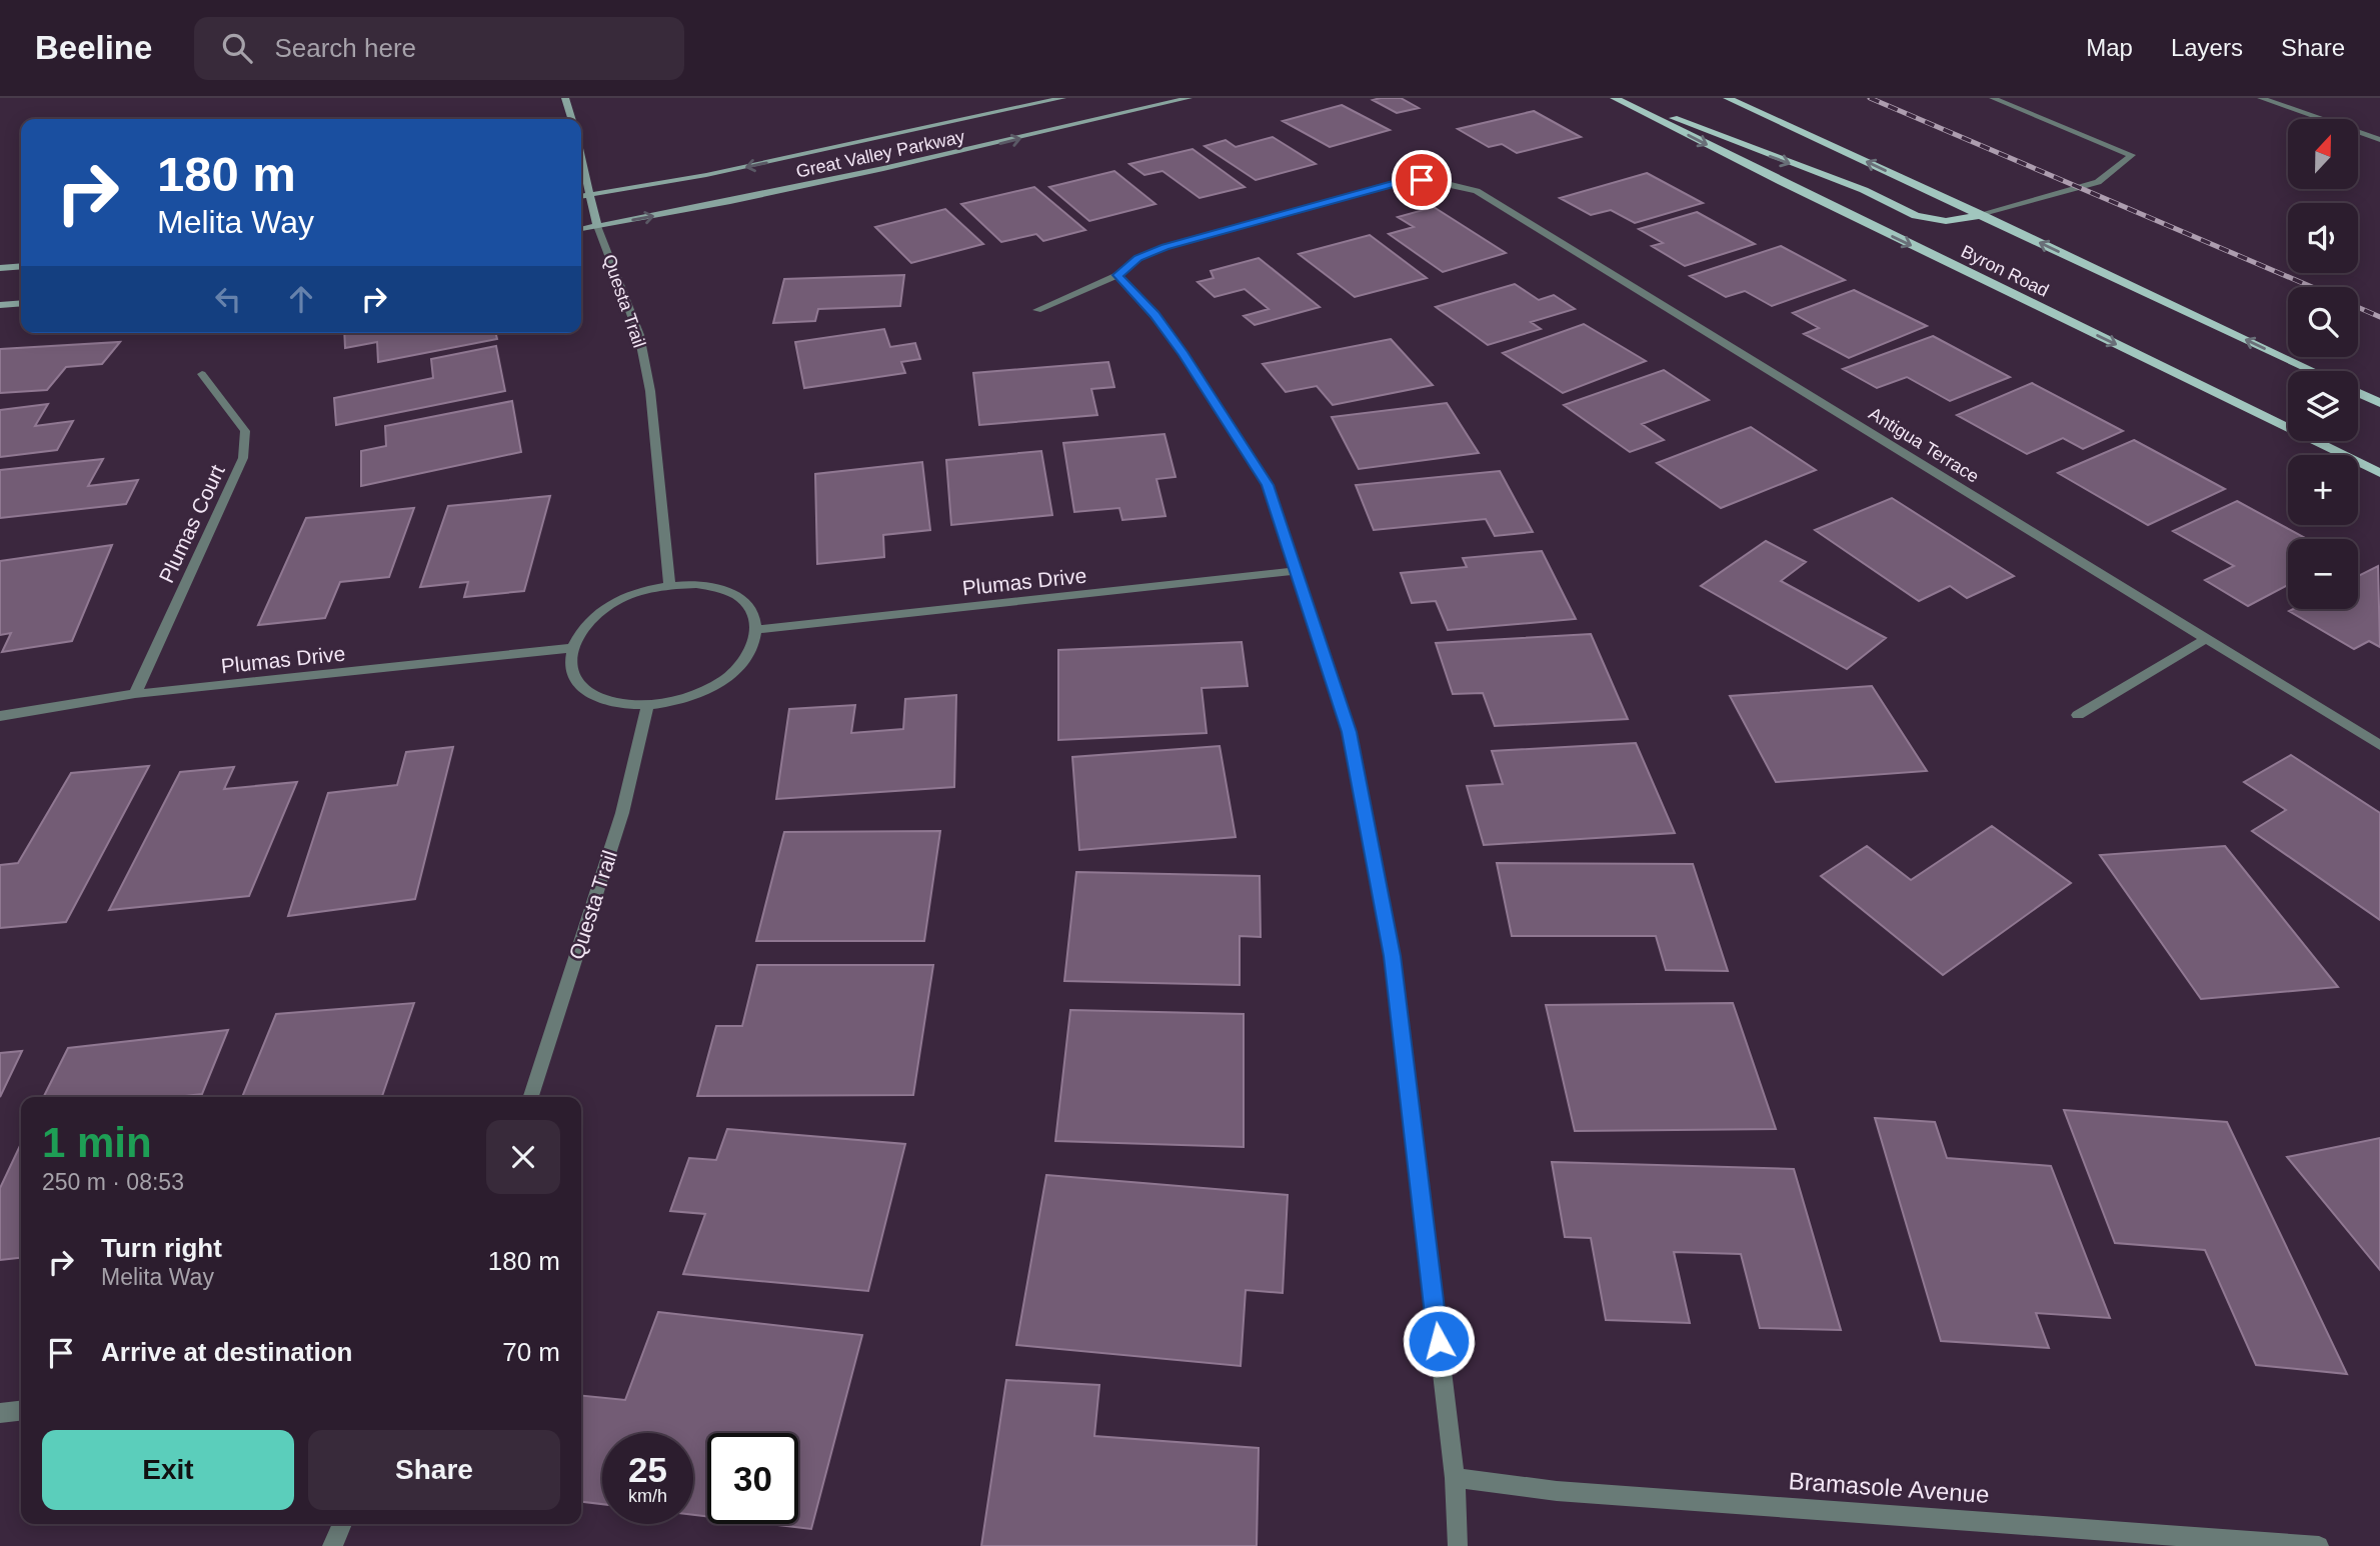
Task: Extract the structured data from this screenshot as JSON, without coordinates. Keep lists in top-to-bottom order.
{
  "streets": {
    "main road": ["Great Valley Parkway", "Byron Road"],
    "street": [
      "Questa Trail",
      "Antigua Terrace",
      "Plumas Court",
      "Plumas Drive",
      "Bramasole Avenue"
    ]
  },
  "crossings": [
    ["Great Valley Parkway", "Questa Trail"],
    ["Questa Trail", "Plumas Drive"],
    ["Plumas Court", "Plumas Drive"]
  ],
  "north": "top",
  "page": {
    "header": "Beeline",
    "search": "Search here",
    "nav": ["Map", "Layers", "Share"],
    "map_buttons": ["+", "−"],
    "turn": ["180 m", "Melita Way"],
    "heading": ["1 min", "250 m · 08:53"],
    "list": [
      {
        "name": "Turn right",
        "note": "Melita Way",
        "value": "180 m"
      },
      {
        "name": "Arrive at destination",
        "value": "70 m"
      }
    ],
    "buttons": ["Exit", "Share"],
    "speed": "25 km/h",
    "limit": "30"
  }
}
